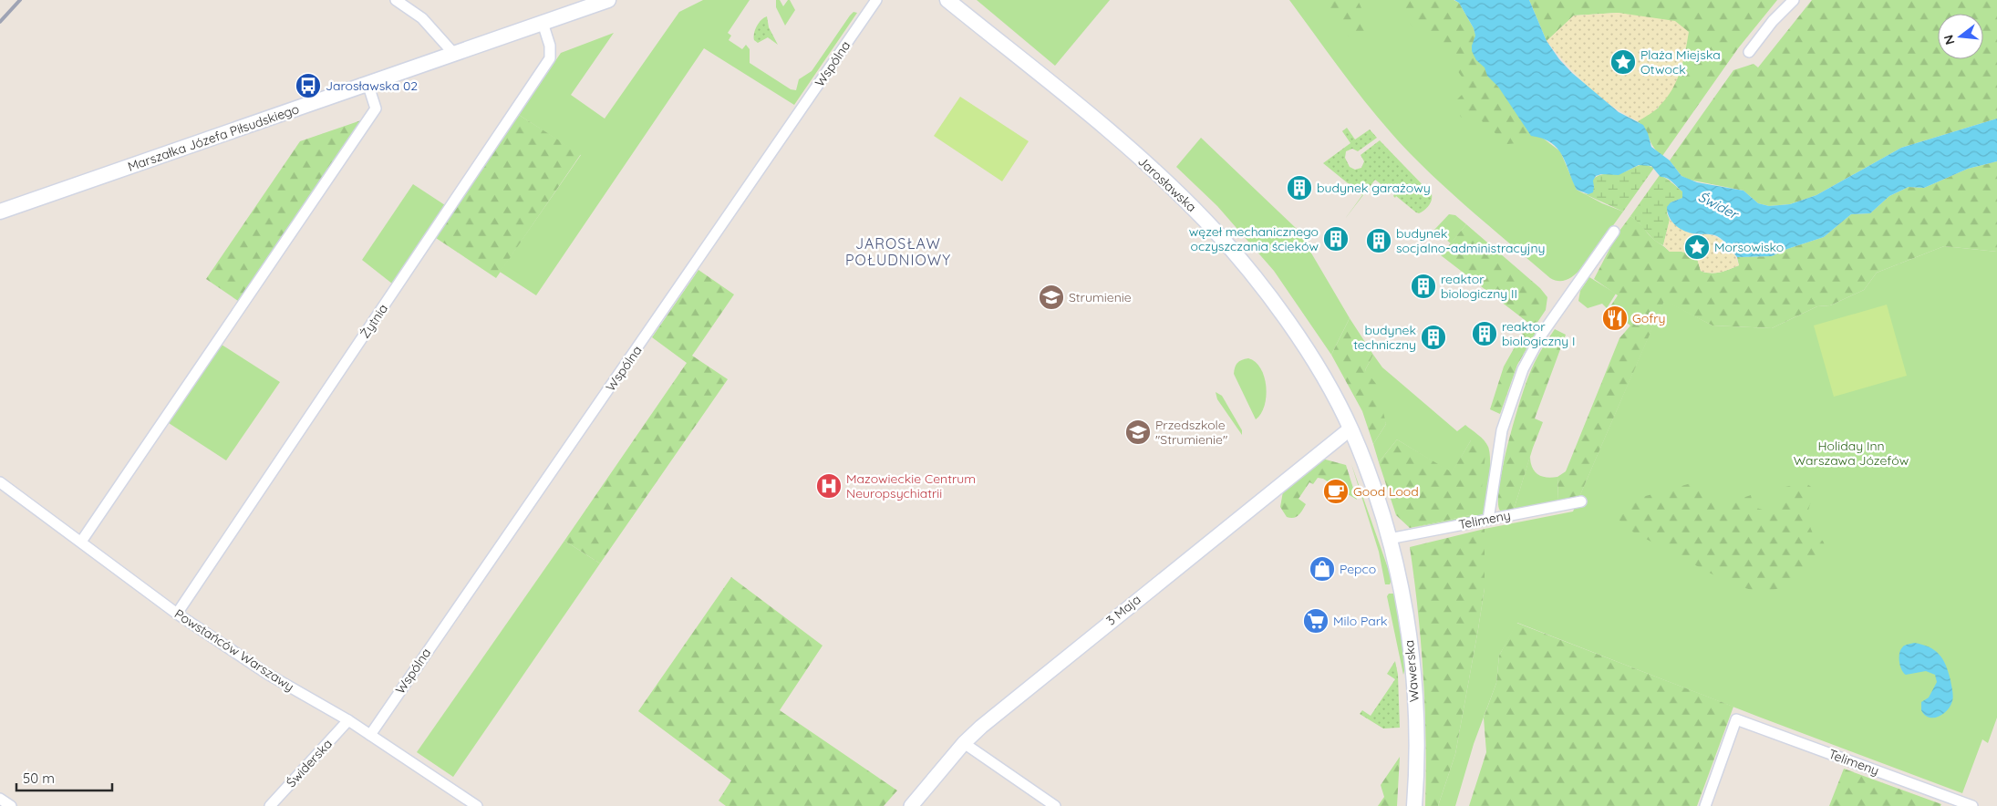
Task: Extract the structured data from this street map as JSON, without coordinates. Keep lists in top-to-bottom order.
{
  "streets": {
    "main road": ["Marszałka Józefa Piłsudskiego", "Jarosławska", "Wawerska"],
    "street": [
      "Wspólna",
      "Żytnia",
      "Telimeny",
      "3 Maja",
      "Powstańców Warszawy",
      "Świderska"
    ]
  },
  "crossings": [
    ["Wspólna", "Powstańców Warszawy"],
    ["Marszałka Józefa Piłsudskiego", "Żytnia"],
    ["Jarosławska", "Telimeny"],
    ["Jarosławska", "3 Maja"],
    ["Jarosławska", "Wawerska"],
    ["Żytnia", "Powstańców Warszawy"],
    ["Telimeny", "Wawerska"],
    ["Powstańców Warszawy", "Świderska"]
  ],
  "districts": ["JAROSŁAW POŁUDNIOWY"],
  "water": ["Świder"],
  "parks": ["Holiday Inn Warszawa Józefów"],
  "places": {
    "place": ["Plaża Miejska Otwock", "Morsowisko"],
    "bus stop": ["Jarosławska 02"],
    "building": [
      "budynek garażowy",
      "węzeł mechanicznego oczyszczania ścieków",
      "budynek socjalno-administracyjny",
      "reaktor biologiczny II",
      "reaktor biologiczny I",
      "budynek techniczny"
    ],
    "school or university": ["Strumienie", "Przedszkole \"Strumienie\""],
    "restaurant": ["Gofry"],
    "hospital": ["Mazowieckie Centrum Neuropsychiatrii"],
    "cafe": ["Good Lood"],
    "shop": ["Pepco"],
    "supermarket": ["Milo Park"]
  },
  "scale_bar": "50 m",
  "north": "left"
}
